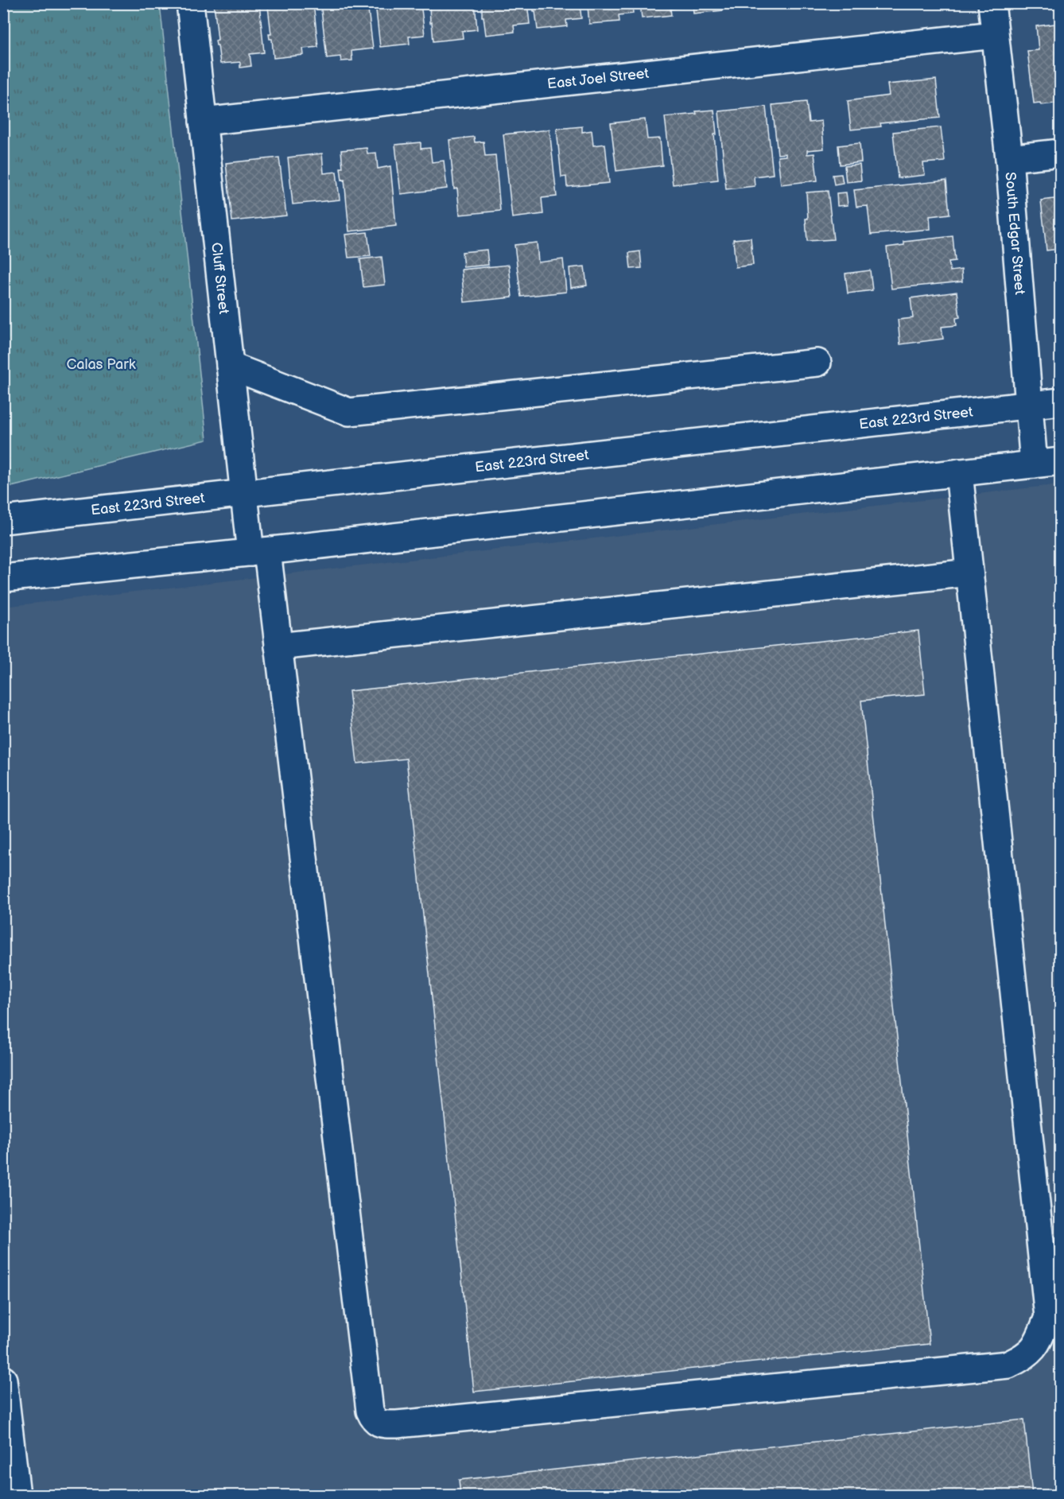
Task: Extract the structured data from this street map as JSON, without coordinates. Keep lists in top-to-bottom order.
{
  "streets": {
    "street": [
      "East Joel Street",
      "South Edgar Street",
      "Cluff Street",
      "East 223rd Street"
    ]
  },
  "crossings": [
    ["East Joel Street", "South Edgar Street"],
    ["East Joel Street", "Cluff Street"],
    ["South Edgar Street", "East 223rd Street"],
    ["Cluff Street", "East 223rd Street"]
  ],
  "parks": ["Calas Park"]
}
